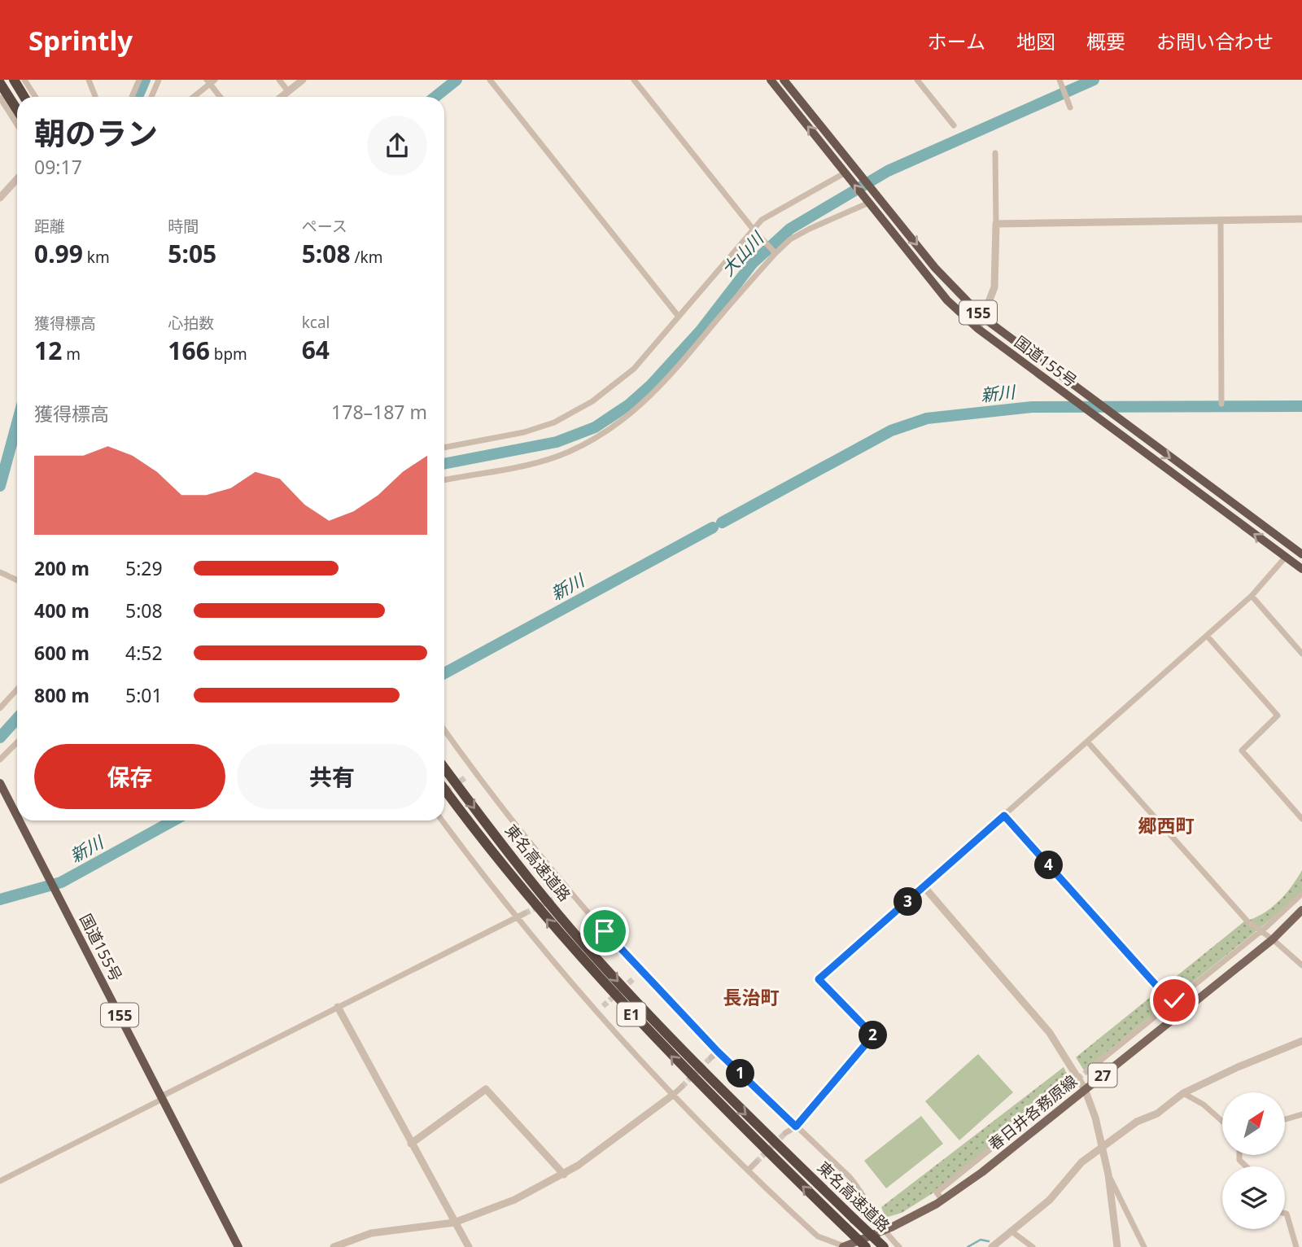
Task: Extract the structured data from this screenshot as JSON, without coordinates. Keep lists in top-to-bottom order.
{
  "streets": {
    "highway": [
      "155",
      "国道155号",
      "東名高速道路",
      "E1"
    ],
    "main road": ["27", "春日井各務原線"]
  },
  "districts": ["郷西町", "長治町"],
  "water": ["大山川", "新川"],
  "north": "top right",
  "page": {
    "header": "Sprintly",
    "nav": [
      "ホーム",
      "地図",
      "概要",
      "お問い合わせ"
    ],
    "heading": ["朝のラン", "09:17"],
    "stats": [
      ["距離", "0.99 km"],
      ["時間", "5:05"],
      ["ペース", "5:08 /km"],
      ["獲得標高", "12 m"],
      ["心拍数", "166 bpm"],
      ["kcal", "64"]
    ],
    "chart": ["獲得標高", "178–187 m"],
    "list": [
      {
        "name": "200 m",
        "note": "5:29"
      },
      {
        "name": "400 m",
        "note": "5:08"
      },
      {
        "name": "600 m",
        "note": "4:52"
      },
      {
        "name": "800 m",
        "note": "5:01"
      }
    ],
    "buttons": ["保存", "共有"],
    "pins": [
      "4",
      "3",
      "2",
      "1"
    ]
  }
}
